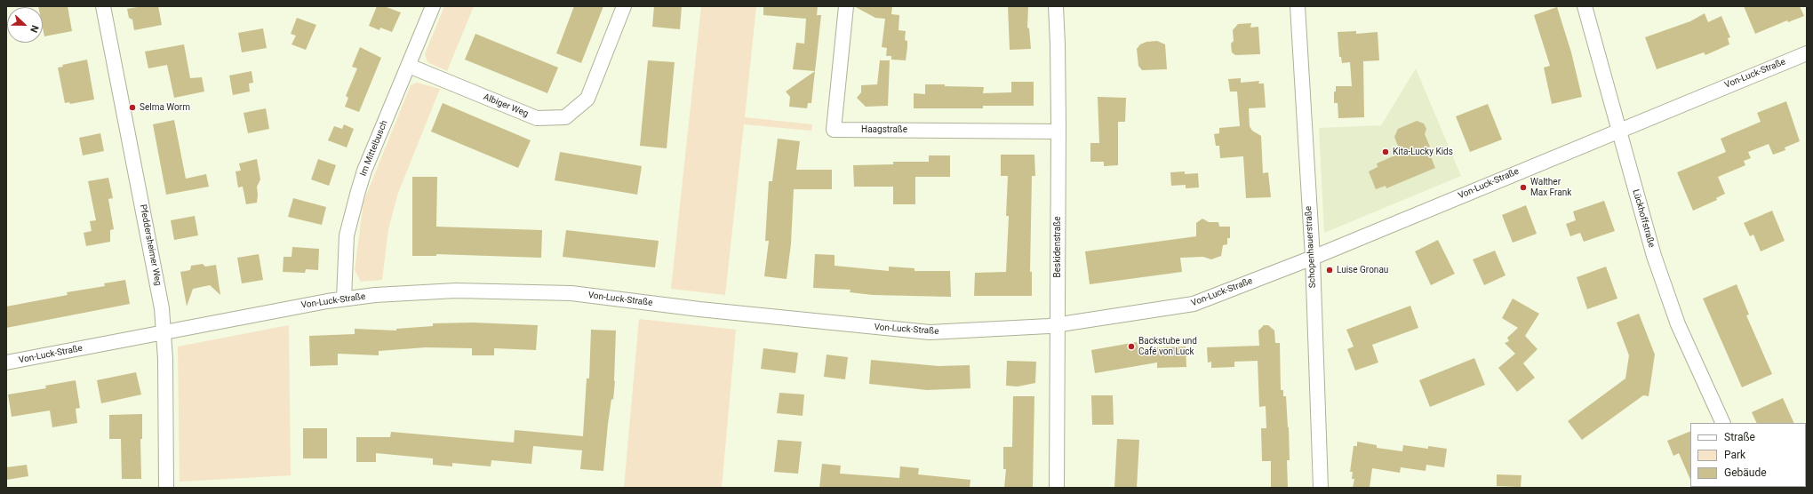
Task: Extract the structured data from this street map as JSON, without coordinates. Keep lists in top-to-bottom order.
{
  "streets": {
    "street": [
      "Von-Luck-Straße",
      "Albiger Weg",
      "Haagstraße",
      "Im Mittelbusch",
      "Lückhoffstraße",
      "Pfeddersheimer Weg",
      "Beskidenstraße",
      "Schopenhauerstraße"
    ]
  },
  "crossings": [
    ["Von-Luck-Straße", "Im Mittelbusch"],
    ["Von-Luck-Straße", "Lückhoffstraße"],
    ["Von-Luck-Straße", "Pfeddersheimer Weg"],
    ["Von-Luck-Straße", "Beskidenstraße"],
    ["Von-Luck-Straße", "Schopenhauerstraße"],
    ["Albiger Weg", "Im Mittelbusch"],
    ["Haagstraße", "Beskidenstraße"]
  ],
  "places": [
    "Selma Worm",
    "Kita-Lucky Kids",
    "Walther Max Frank",
    "Luise Gronau",
    "Backstube und Café von Luck"
  ],
  "legend": ["Straße", "Park", "Gebäude"],
  "north": "right"
}
